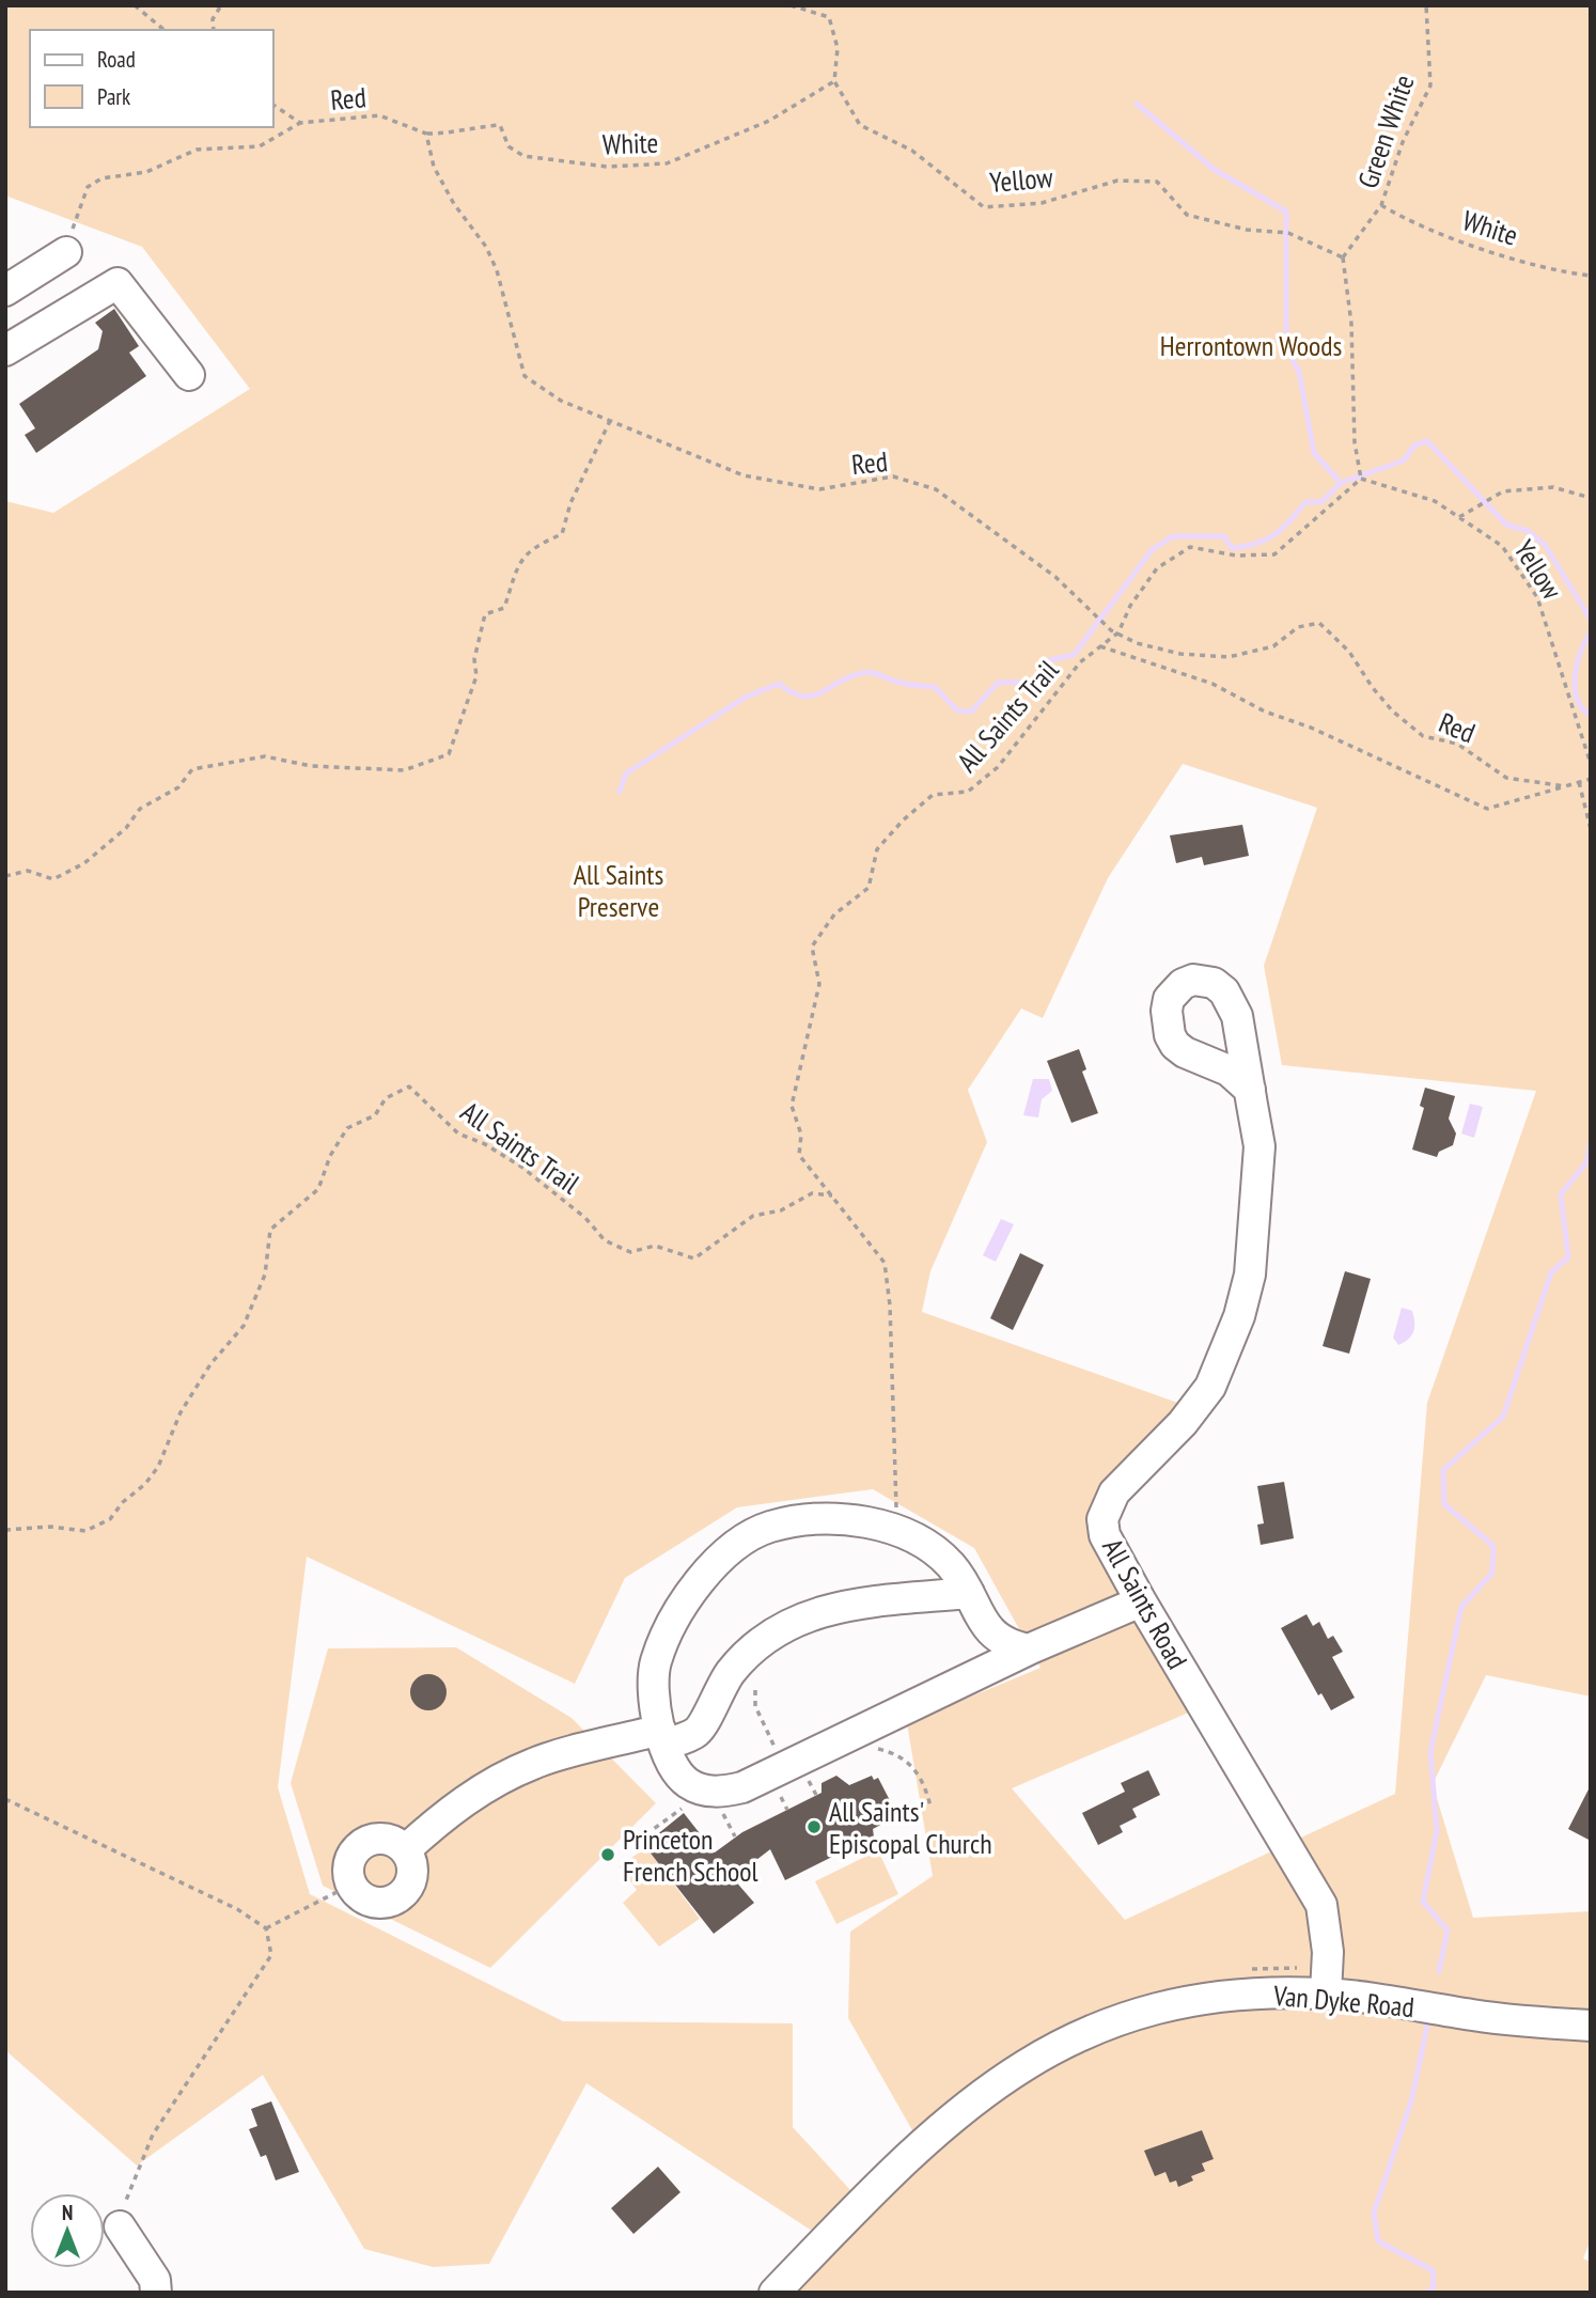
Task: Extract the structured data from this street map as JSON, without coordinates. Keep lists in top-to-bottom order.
{
  "streets": {
    "street": ["All Saints Road", "Van Dyke Road"],
    "path": [
      "Red",
      "Green White",
      "White",
      "Yellow",
      "All Saints Trail"
    ]
  },
  "crossings": [
    ["Red", "White"],
    ["Red", "All Saints Trail"],
    ["Green White", "White"],
    ["Green White", "Yellow"],
    ["White", "Yellow"],
    ["All Saints Road", "Van Dyke Road"]
  ],
  "parks": ["Herrontown Woods", "All Saints Preserve"],
  "places": ["All Saints' Episcopal Church", "Princeton French School"],
  "legend": ["Road", "Park"],
  "north": "top"
}
